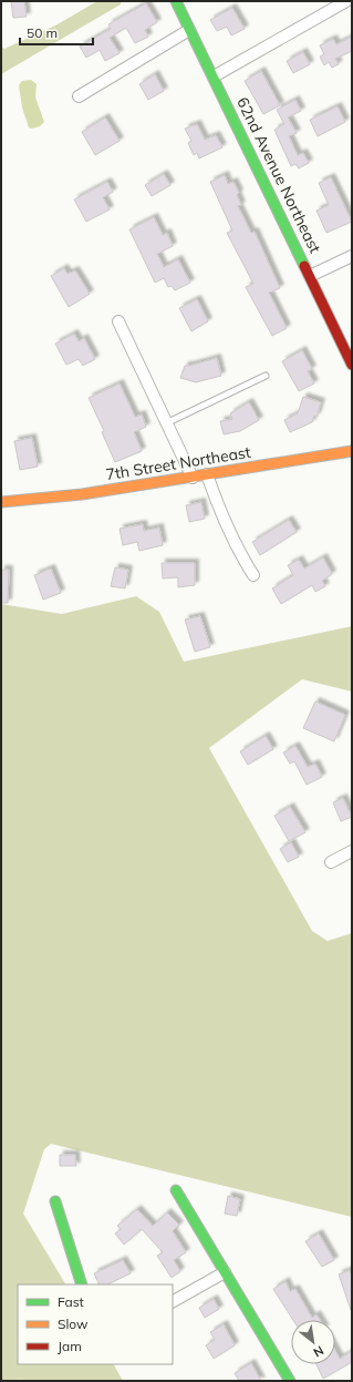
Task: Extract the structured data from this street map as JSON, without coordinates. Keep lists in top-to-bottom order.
{
  "streets": {
    "street": ["62nd Avenue Northeast", "7th Street Northeast"]
  },
  "legend": ["Fast", "Slow", "Jam"],
  "scale_bar": "50 m",
  "north": "bottom right"
}
